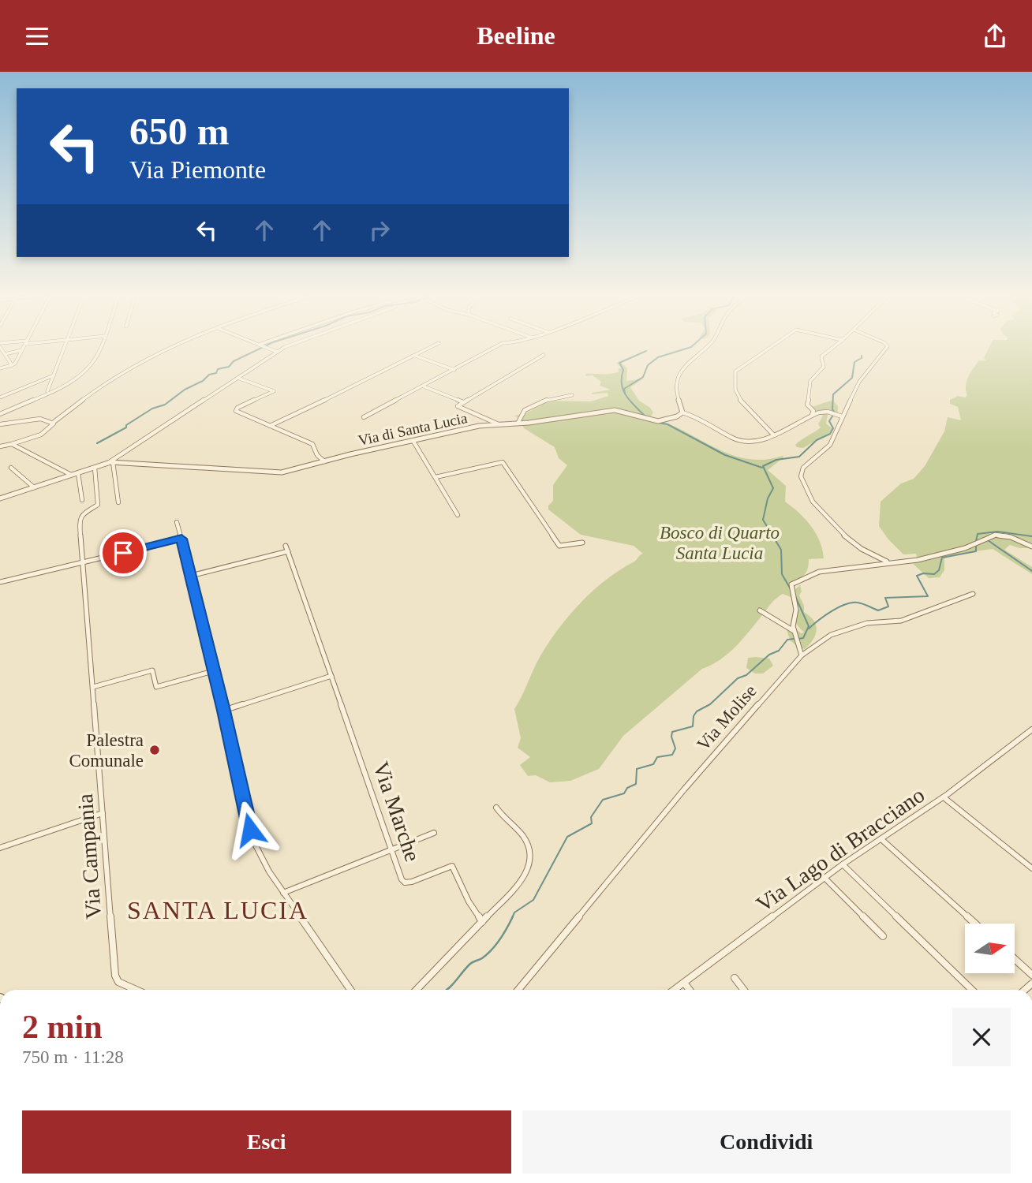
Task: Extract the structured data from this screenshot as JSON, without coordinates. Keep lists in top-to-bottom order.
{
  "streets": {
    "street": [
      "Via di Santa Lucia",
      "Via Molise",
      "Via Marche",
      "Via Lago di Bracciano",
      "Via Campania"
    ]
  },
  "crossings": [
    ["Via di Santa Lucia", "Via Campania"]
  ],
  "districts": ["SANTA LUCIA"],
  "parks": ["Bosco di Quarto Santa Lucia"],
  "places": ["Palestra Comunale"],
  "north": "right",
  "page": {
    "header": "Beeline",
    "turn": ["650 m", "Via Piemonte"],
    "heading": ["2 min", "750 m · 11:28"],
    "buttons": ["Esci", "Condividi"]
  }
}
